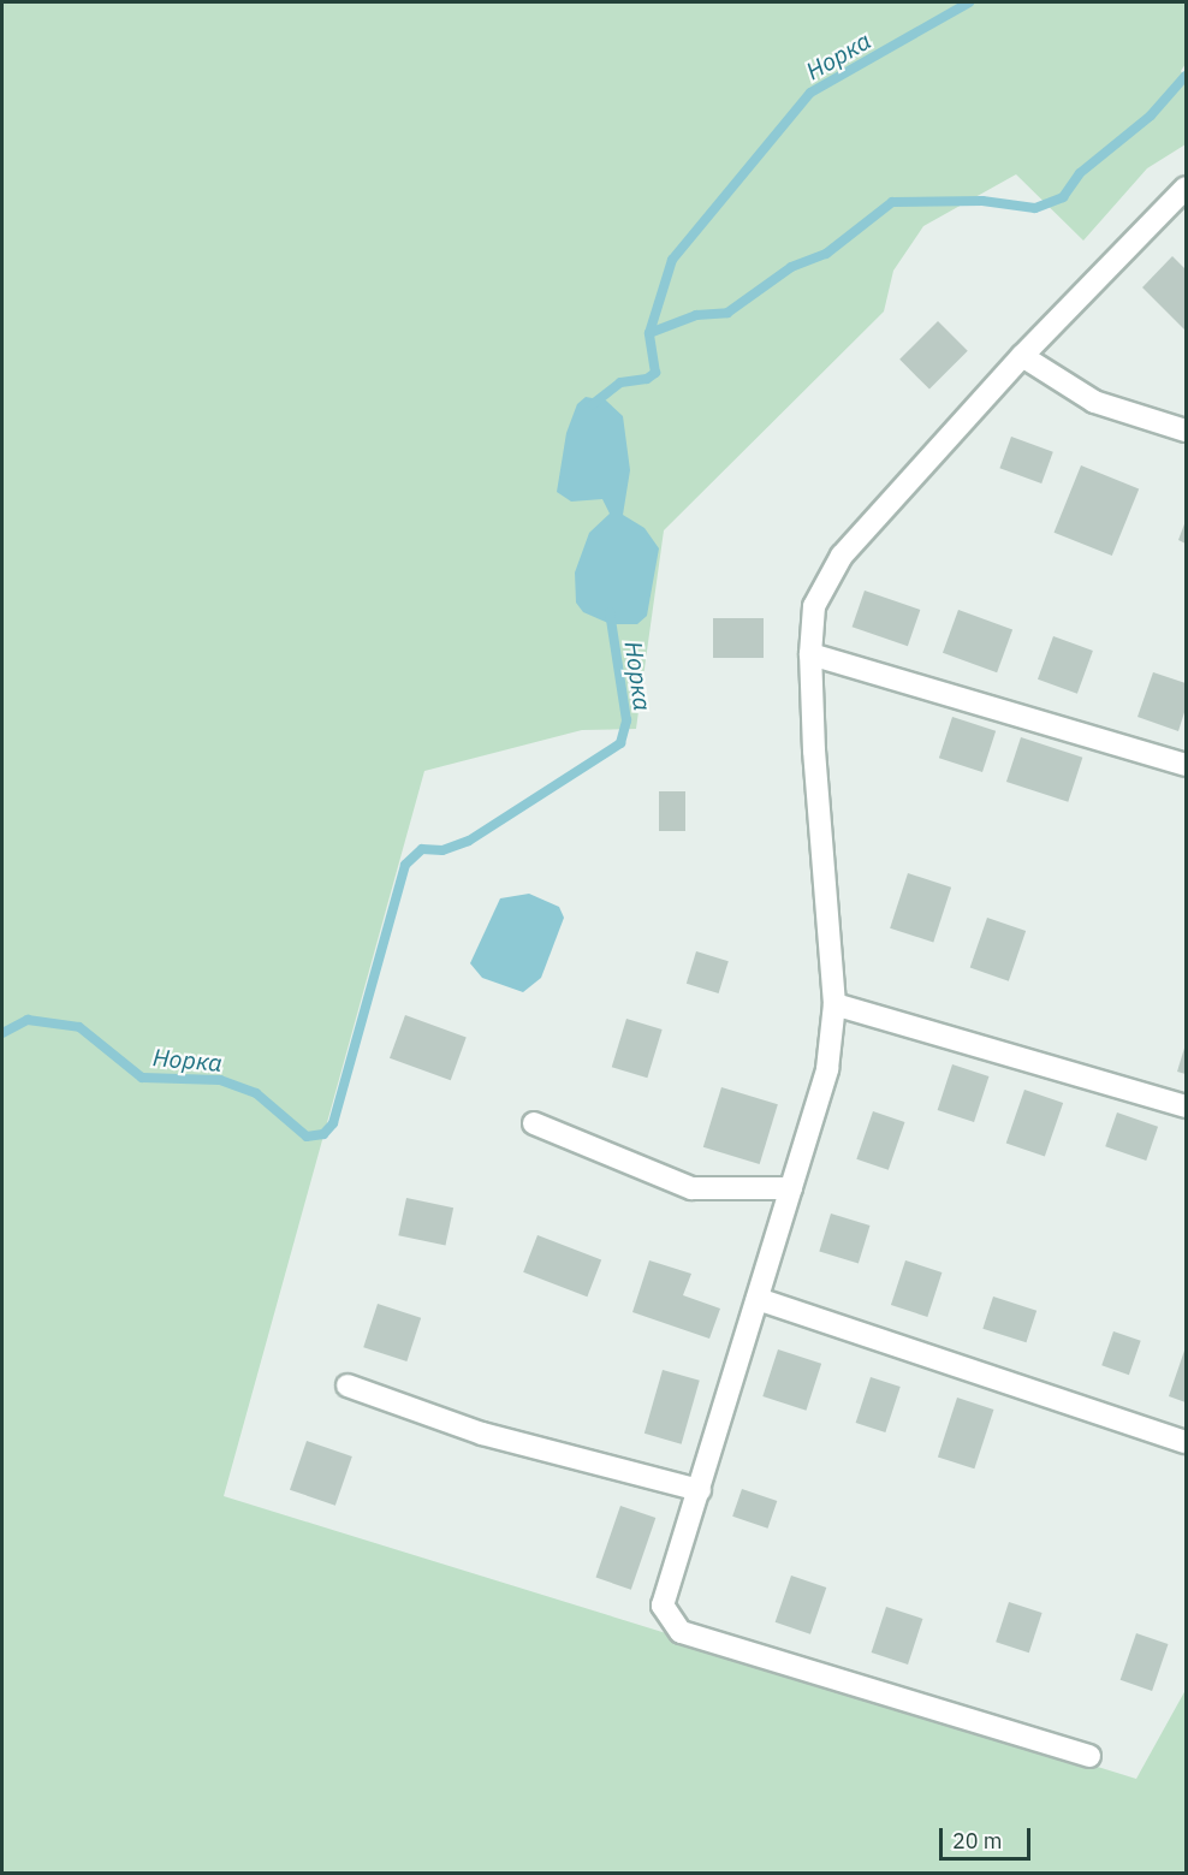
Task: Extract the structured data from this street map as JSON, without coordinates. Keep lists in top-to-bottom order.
{
  "water": ["Норка"],
  "scale_bar": "20 m"
}
